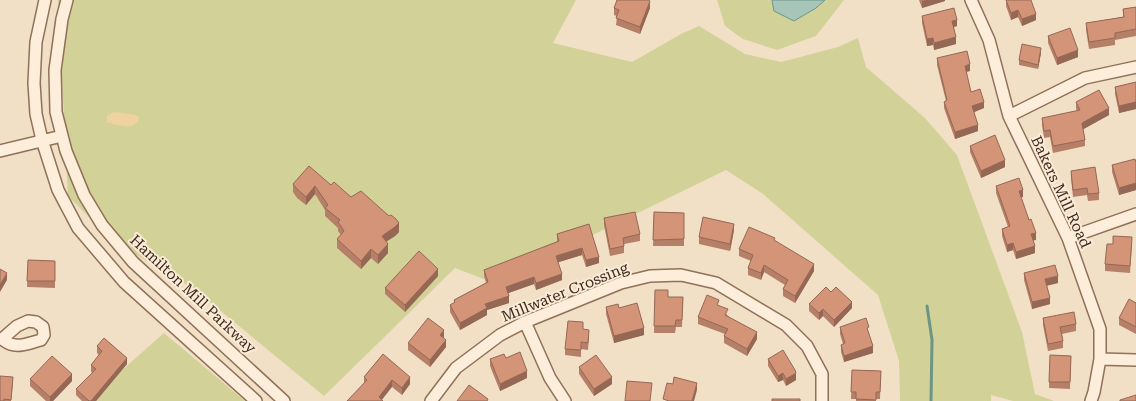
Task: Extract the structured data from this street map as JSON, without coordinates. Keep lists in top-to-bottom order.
{
  "streets": {
    "street": ["Bakers Mill Road", "Millwater Crossing", "Hamilton Mill Parkway"]
  }
}
